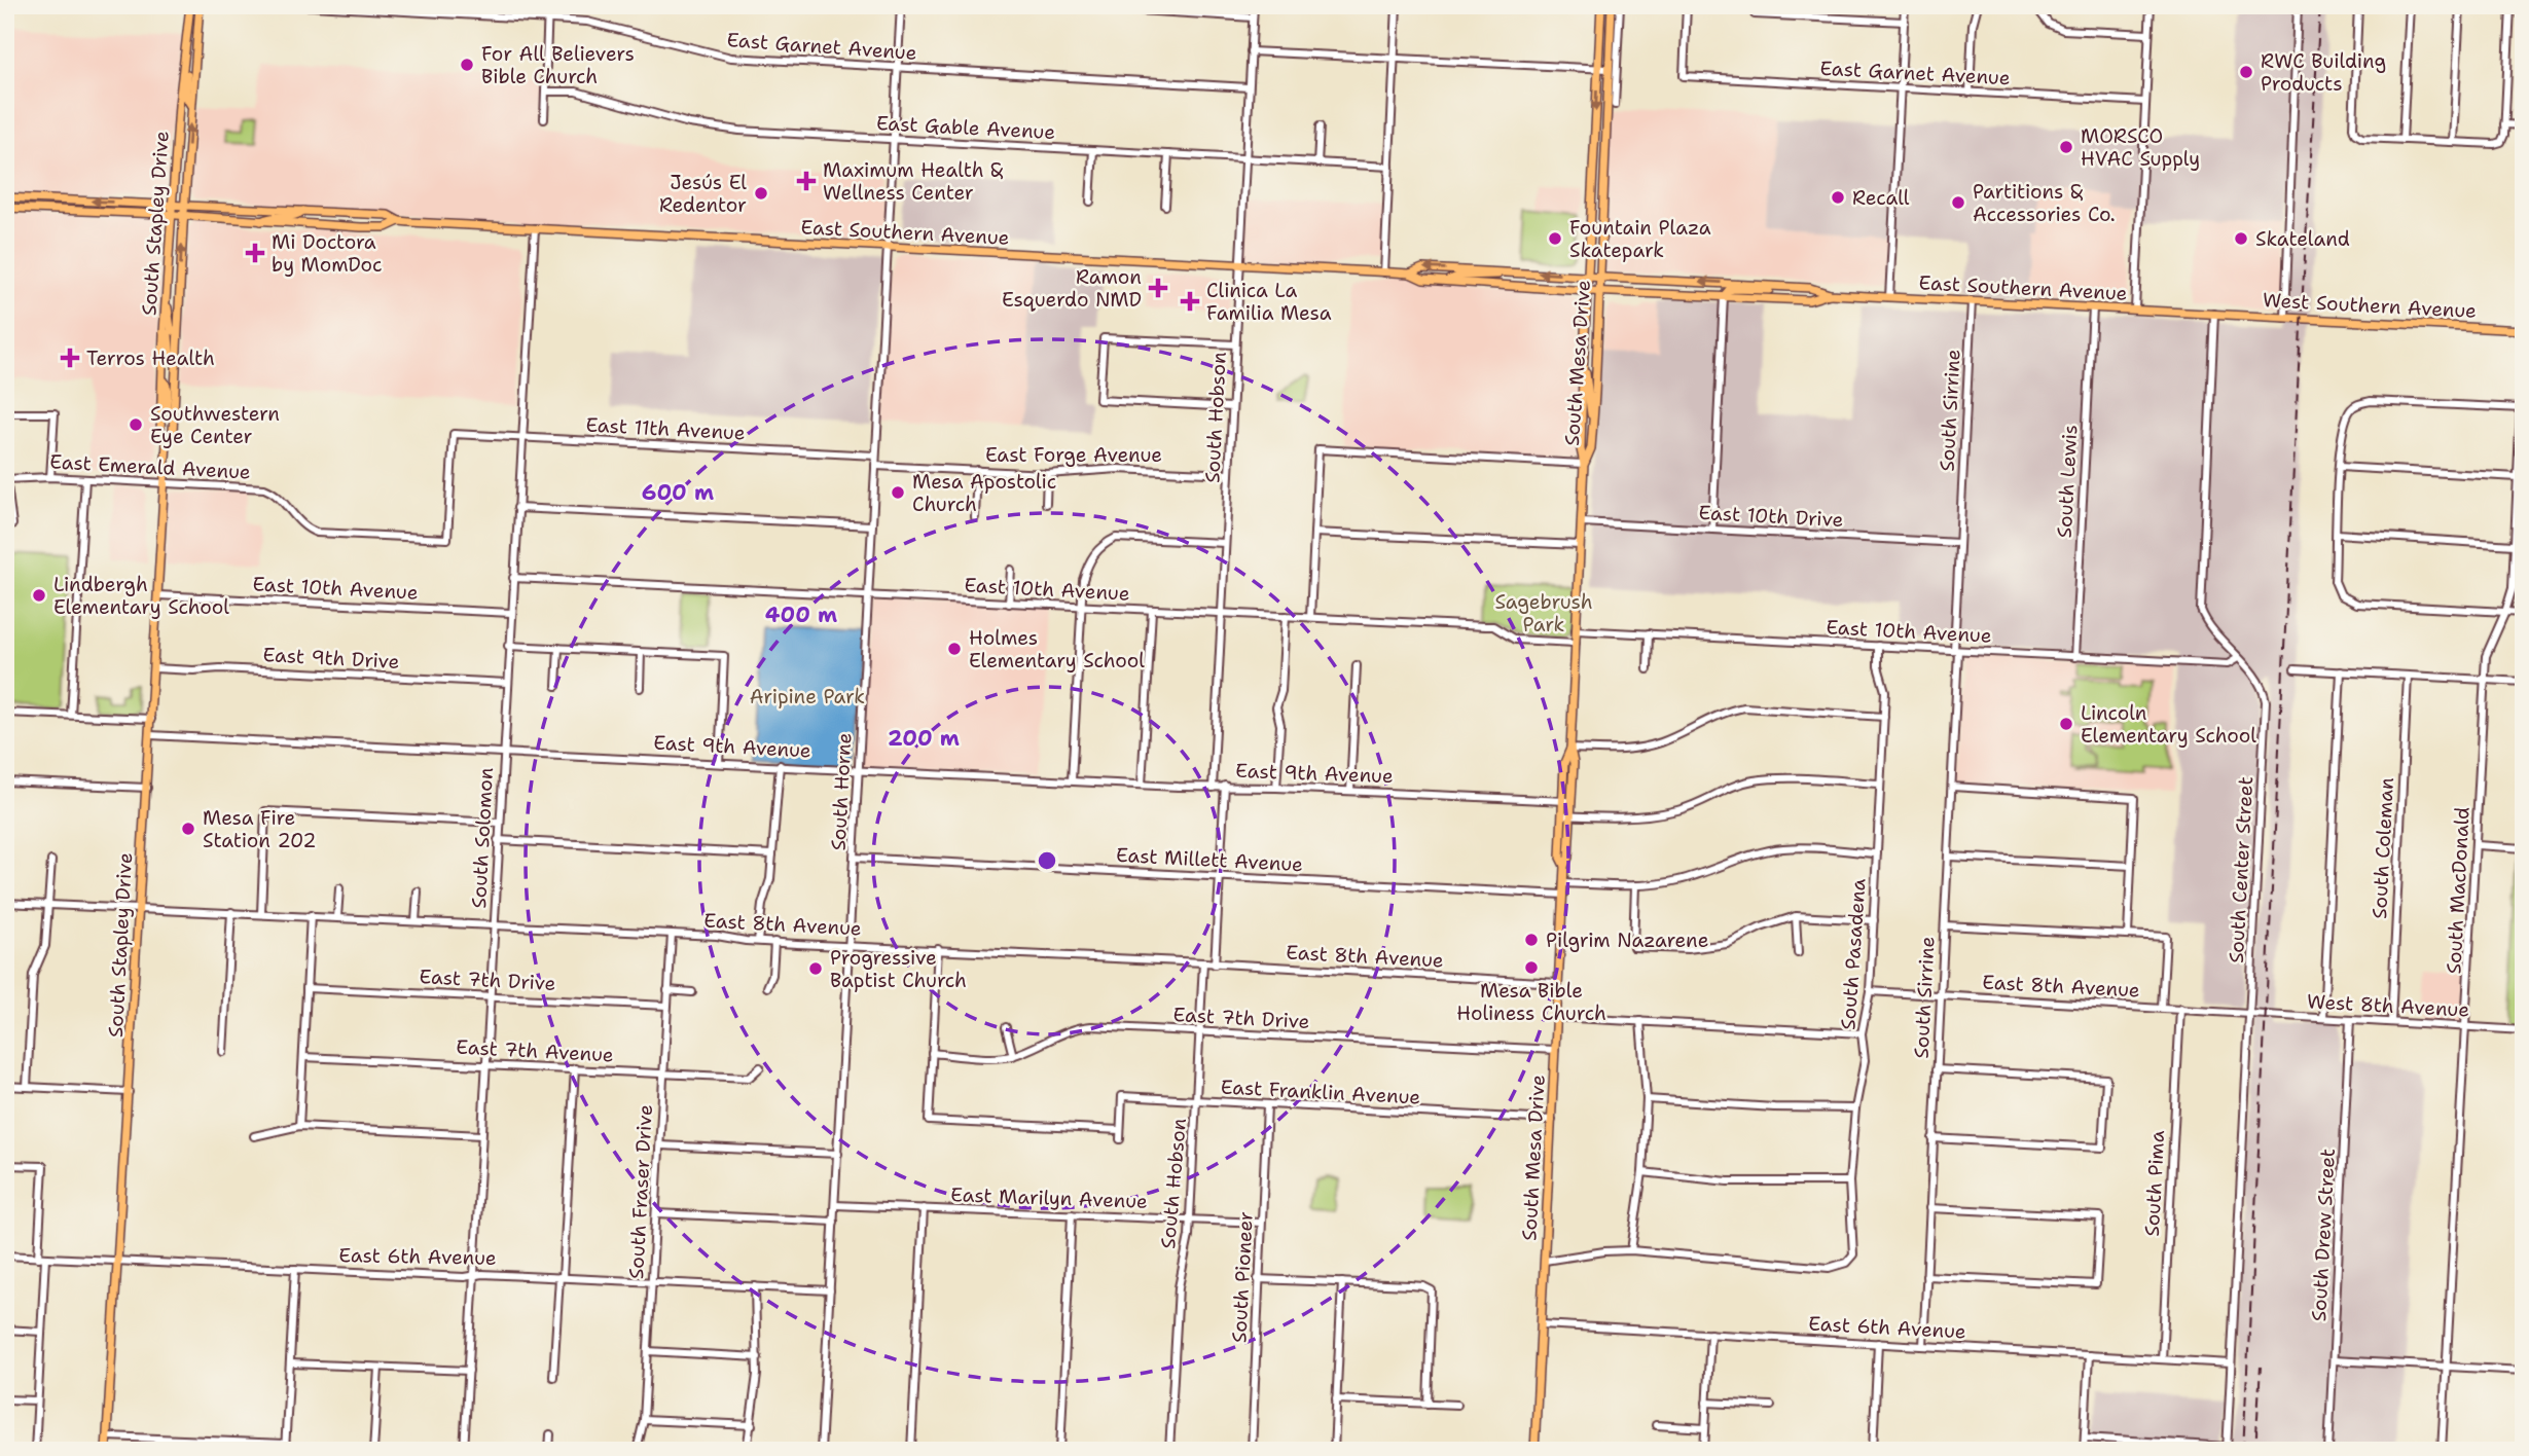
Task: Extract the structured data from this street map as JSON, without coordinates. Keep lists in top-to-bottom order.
{
  "streets": {
    "main road": [
      "South Stapley Drive",
      "East Southern Avenue",
      "West Southern Avenue",
      "South Mesa Drive"
    ],
    "street": [
      "East Garnet Avenue",
      "East Gable Avenue",
      "South Sirrine",
      "South Hobson",
      "East 11th Avenue",
      "East Forge Avenue",
      "East Emerald Avenue",
      "South Lewis",
      "East 10th Drive",
      "East 10th Avenue",
      "East 9th Drive",
      "East 9th Avenue",
      "South Horne",
      "South Solomon",
      "South Coleman",
      "East Millett Avenue",
      "South Center Street",
      "South MacDonald",
      "East 8th Avenue",
      "South Pasadena",
      "East 7th Drive",
      "West 8th Avenue",
      "East 7th Avenue",
      "East Franklin Avenue",
      "South Pima",
      "South Fraser Drive",
      "East Marilyn Avenue",
      "South Drew Street",
      "East 6th Avenue",
      "South Pioneer"
    ]
  },
  "crossings": [
    ["East Garnet Avenue", "South Hobson"],
    ["East Garnet Avenue", "South Horne"],
    ["East Gable Avenue", "South Hobson"],
    ["East Gable Avenue", "South Horne"],
    ["South Stapley Drive", "East Southern Avenue"],
    ["South Stapley Drive", "East Emerald Avenue"],
    ["South Stapley Drive", "East 10th Avenue"],
    ["South Stapley Drive", "East 9th Drive"],
    ["South Stapley Drive", "East 9th Avenue"],
    ["South Stapley Drive", "East 8th Avenue"],
    ["South Stapley Drive", "East 6th Avenue"],
    ["East Southern Avenue", "West Southern Avenue"],
    ["East Southern Avenue", "South Mesa Drive"],
    ["East Southern Avenue", "South Sirrine"],
    ["East Southern Avenue", "South Hobson"],
    ["East Southern Avenue", "South Lewis"],
    ["East Southern Avenue", "South Horne"],
    ["East Southern Avenue", "South Solomon"],
    ["East Southern Avenue", "South Center Street"],
    ["West Southern Avenue", "South Center Street"],
    ["South Mesa Drive", "East 10th Drive"],
    ["South Mesa Drive", "East 10th Avenue"],
    ["South Mesa Drive", "East 9th Avenue"],
    ["South Mesa Drive", "East Millett Avenue"],
    ["South Mesa Drive", "East 8th Avenue"],
    ["South Mesa Drive", "East 7th Drive"],
    ["South Mesa Drive", "East Franklin Avenue"],
    ["South Mesa Drive", "East 6th Avenue"],
    ["South Sirrine", "East 10th Drive"],
    ["South Sirrine", "East 10th Avenue"],
    ["South Sirrine", "East 8th Avenue"],
    ["South Sirrine", "East 6th Avenue"],
    ["South Hobson", "East Forge Avenue"],
    ["South Hobson", "East 10th Avenue"],
    ["South Hobson", "East 9th Avenue"],
    ["South Hobson", "East 8th Avenue"],
    ["South Hobson", "East 7th Drive"],
    ["South Hobson", "East Franklin Avenue"],
    ["South Hobson", "East Marilyn Avenue"],
    ["East 11th Avenue", "East Emerald Avenue"],
    ["East 11th Avenue", "South Horne"],
    ["East 11th Avenue", "South Solomon"],
    ["East Forge Avenue", "South Horne"],
    ["South Lewis", "East 10th Avenue"],
    ["East 10th Avenue", "South Horne"],
    ["East 10th Avenue", "South Solomon"],
    ["East 10th Avenue", "South Center Street"],
    ["East 10th Avenue", "South Pasadena"],
    ["East 9th Drive", "South Solomon"],
    ["East 9th Avenue", "South Horne"],
    ["East 9th Avenue", "South Solomon"],
    ["South Horne", "East Millett Avenue"],
    ["South Horne", "East 8th Avenue"],
    ["South Horne", "East Marilyn Avenue"],
    ["South Horne", "East 6th Avenue"],
    ["South Solomon", "East 8th Avenue"],
    ["South Solomon", "East 7th Drive"],
    ["South Solomon", "East 7th Avenue"],
    ["South Solomon", "East 6th Avenue"],
    ["South Coleman", "West 8th Avenue"],
    ["South Center Street", "East 8th Avenue"],
    ["South Center Street", "West 8th Avenue"],
    ["South Center Street", "East 6th Avenue"],
    ["South MacDonald", "West 8th Avenue"],
    ["East 8th Avenue", "South Pasadena"],
    ["East 8th Avenue", "West 8th Avenue"],
    ["East 8th Avenue", "South Pima"],
    ["East 8th Avenue", "South Fraser Drive"],
    ["East 7th Drive", "South Fraser Drive"],
    ["West 8th Avenue", "South Drew Street"],
    ["East 7th Avenue", "South Fraser Drive"],
    ["East Franklin Avenue", "South Pioneer"],
    ["South Pima", "East 6th Avenue"],
    ["South Fraser Drive", "East 6th Avenue"],
    ["East Marilyn Avenue", "South Pioneer"]
  ],
  "parks": ["Sagebrush Park", "Aripine Park"],
  "places": {
    "other": [
      "For All Believers Bible Church",
      "RWC Building Products",
      "MORSCO HVAC Supply",
      "Jesús El Redentor",
      "Recall",
      "Partitions & Accessories Co.",
      "Fountain Plaza Skatepark",
      "Skateland",
      "Southwestern Eye Center",
      "Mesa Apostolic Church",
      "Lindbergh Elementary School",
      "Holmes Elementary School",
      "Lincoln Elementary School",
      "Mesa Fire Station 202",
      "Pilgrim Nazarene",
      "Mesa Bible Holiness Church",
      "Progressive Baptist Church"
    ],
    "health": [
      "Maximum Health & Wellness Center",
      "Mi Doctora by MomDoc",
      "Ramon Esquerdo NMD",
      "Clinica La Familia Mesa",
      "Terros Health"
    ]
  },
  "rings": ["600 m", "400 m", "200 m"]
}
